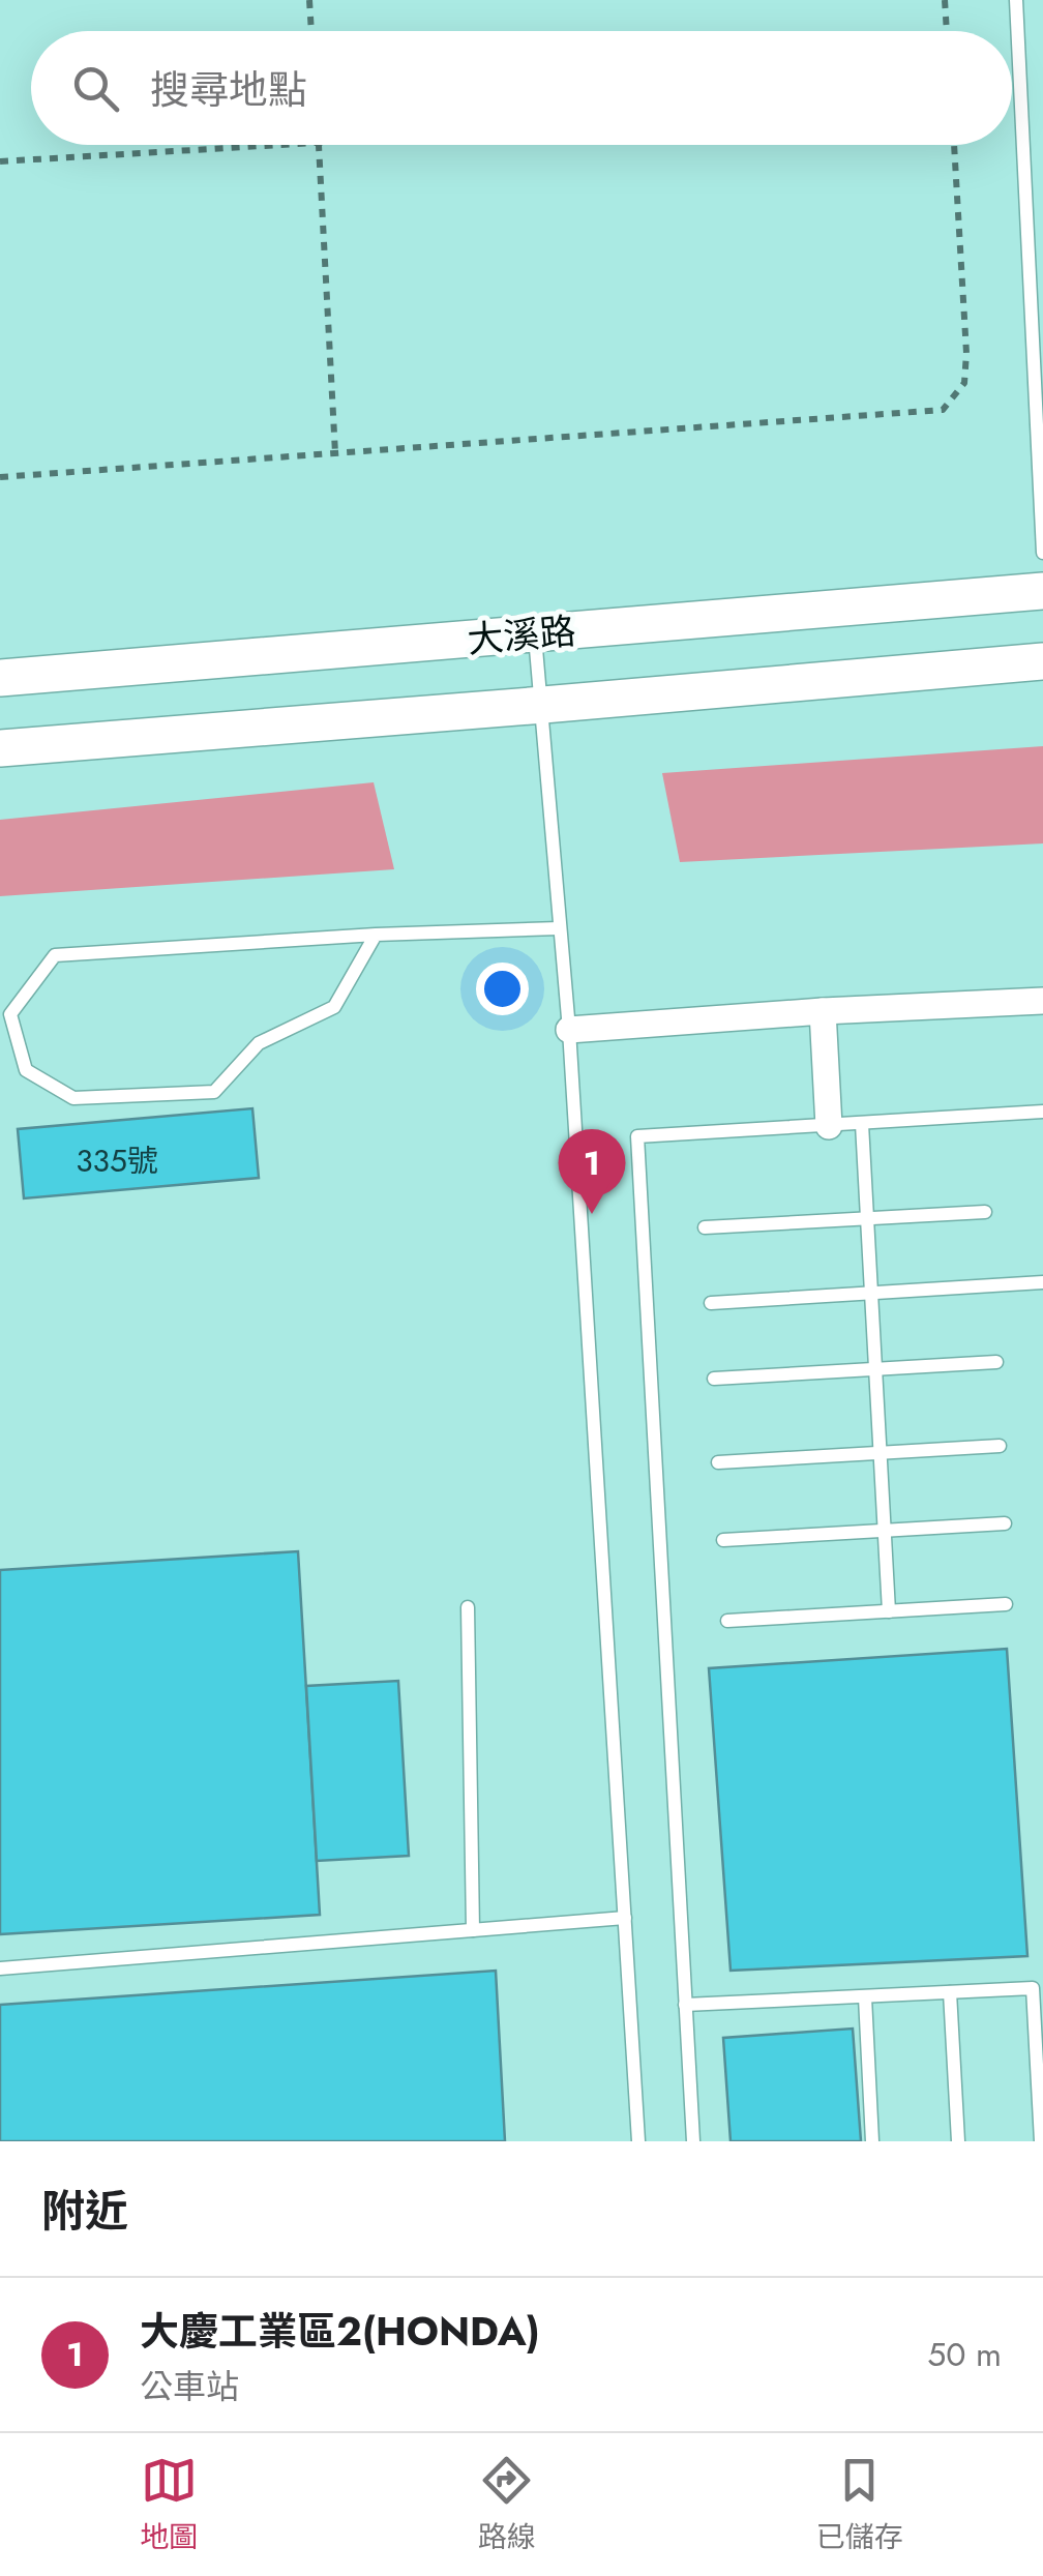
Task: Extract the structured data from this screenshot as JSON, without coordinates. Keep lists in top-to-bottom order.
{
  "streets": {
    "main road": ["大溪路"]
  },
  "house_numbers": ["335號"],
  "page": {
    "search": "搜尋地點",
    "pins": "1",
    "heading": "附近",
    "list": [
      {
        "mark": "1",
        "name": "大慶工業區2(HONDA)",
        "note": "公車站",
        "value": "50 m"
      }
    ],
    "nav": ["地圖", "路線", "已儲存"]
  }
}
